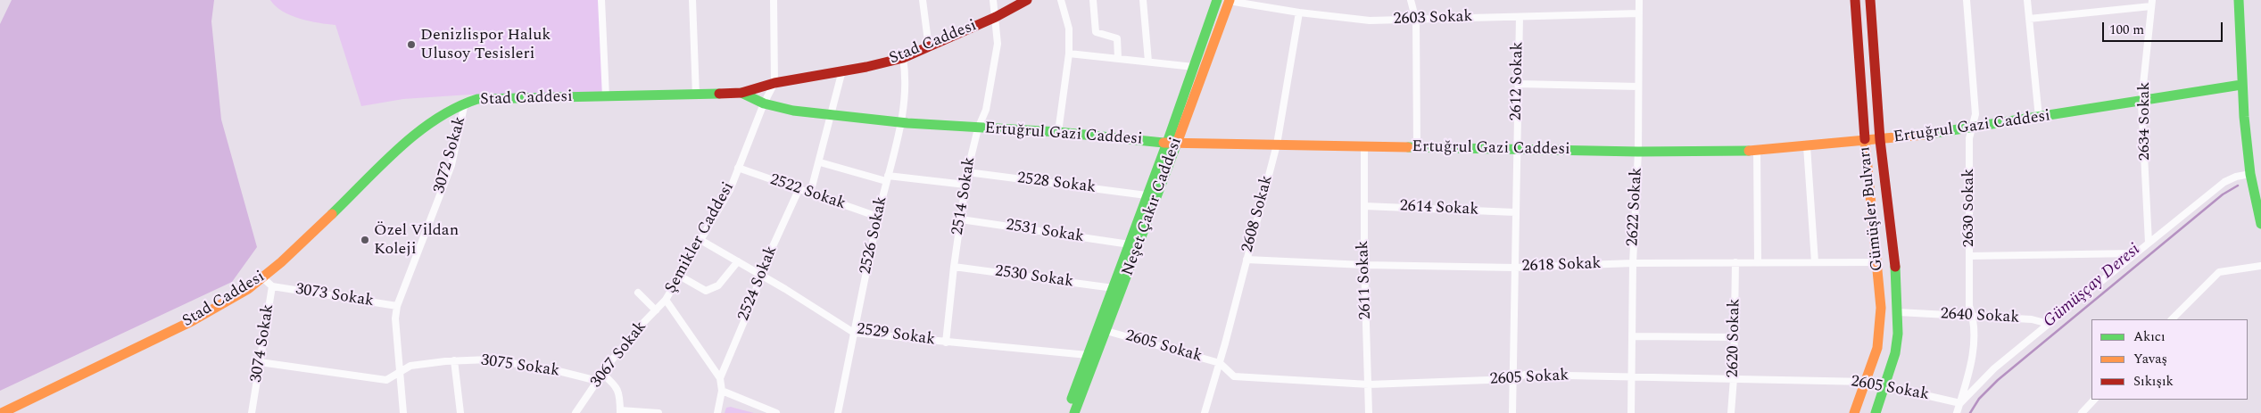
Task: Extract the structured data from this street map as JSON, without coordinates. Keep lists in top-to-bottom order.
{
  "streets": {
    "main road": [
      "Stad Caddesi",
      "Ertuğrul Gazi Caddesi",
      "Neşet Çakır Caddesi",
      "Gümüşler Bulvarı"
    ],
    "street": [
      "2603 Sokak",
      "2612 Sokak",
      "2634 Sokak",
      "3072 Sokak",
      "2528 Sokak",
      "2522 Sokak",
      "2514 Sokak",
      "2622 Sokak",
      "2630 Sokak",
      "2614 Sokak",
      "2608 Sokak",
      "2531 Sokak",
      "2526 Sokak",
      "Şemikler Caddesi",
      "2618 Sokak",
      "2530 Sokak",
      "2611 Sokak",
      "2524 Sokak",
      "3073 Sokak",
      "2640 Sokak",
      "2529 Sokak",
      "2620 Sokak",
      "3074 Sokak",
      "2605 Sokak",
      "3067 Sokak",
      "3075 Sokak"
    ]
  },
  "crossings": [
    ["2603 Sokak", "2612 Sokak"],
    ["2603 Sokak", "Neşet Çakır Caddesi"],
    ["2603 Sokak", "2622 Sokak"],
    ["2603 Sokak", "2608 Sokak"],
    ["Stad Caddesi", "Ertuğrul Gazi Caddesi"],
    ["Stad Caddesi", "3072 Sokak"],
    ["Stad Caddesi", "2514 Sokak"],
    ["Stad Caddesi", "2526 Sokak"],
    ["Stad Caddesi", "Şemikler Caddesi"],
    ["Stad Caddesi", "3074 Sokak"],
    ["2612 Sokak", "Ertuğrul Gazi Caddesi"],
    ["2612 Sokak", "2614 Sokak"],
    ["2612 Sokak", "2618 Sokak"],
    ["2612 Sokak", "2605 Sokak"],
    ["2634 Sokak", "Ertuğrul Gazi Caddesi"],
    ["Ertuğrul Gazi Caddesi", "2514 Sokak"],
    ["Ertuğrul Gazi Caddesi", "Neşet Çakır Caddesi"],
    ["Ertuğrul Gazi Caddesi", "2622 Sokak"],
    ["Ertuğrul Gazi Caddesi", "2630 Sokak"],
    ["Ertuğrul Gazi Caddesi", "Gümüşler Bulvarı"],
    ["Ertuğrul Gazi Caddesi", "2608 Sokak"],
    ["Ertuğrul Gazi Caddesi", "2526 Sokak"],
    ["Ertuğrul Gazi Caddesi", "Şemikler Caddesi"],
    ["Ertuğrul Gazi Caddesi", "2611 Sokak"],
    ["3072 Sokak", "3073 Sokak"],
    ["3072 Sokak", "3075 Sokak"],
    ["2528 Sokak", "2514 Sokak"],
    ["2528 Sokak", "Neşet Çakır Caddesi"],
    ["2522 Sokak", "2526 Sokak"],
    ["2522 Sokak", "Şemikler Caddesi"],
    ["2522 Sokak", "2524 Sokak"],
    ["2514 Sokak", "2531 Sokak"],
    ["2514 Sokak", "2530 Sokak"],
    ["2514 Sokak", "2529 Sokak"],
    ["Neşet Çakır Caddesi", "2531 Sokak"],
    ["Neşet Çakır Caddesi", "2530 Sokak"],
    ["Neşet Çakır Caddesi", "2529 Sokak"],
    ["Neşet Çakır Caddesi", "2605 Sokak"],
    ["2622 Sokak", "2618 Sokak"],
    ["2622 Sokak", "2605 Sokak"],
    ["2630 Sokak", "2640 Sokak"],
    ["2630 Sokak", "2605 Sokak"],
    ["2614 Sokak", "2611 Sokak"],
    ["Gümüşler Bulvarı", "2618 Sokak"],
    ["Gümüşler Bulvarı", "2640 Sokak"],
    ["Gümüşler Bulvarı", "2605 Sokak"],
    ["2608 Sokak", "2618 Sokak"],
    ["2608 Sokak", "2605 Sokak"],
    ["2526 Sokak", "2529 Sokak"],
    ["Şemikler Caddesi", "2524 Sokak"],
    ["Şemikler Caddesi", "2529 Sokak"],
    ["Şemikler Caddesi", "3067 Sokak"],
    ["2618 Sokak", "2611 Sokak"],
    ["2618 Sokak", "2620 Sokak"],
    ["2611 Sokak", "2605 Sokak"],
    ["2524 Sokak", "2529 Sokak"],
    ["3073 Sokak", "3074 Sokak"],
    ["2620 Sokak", "2605 Sokak"],
    ["3074 Sokak", "3075 Sokak"],
    ["3067 Sokak", "3075 Sokak"]
  ],
  "water": ["Gümüşçay Deresi"],
  "places": ["Denizlispor Haluk Ulusoy Tesisleri", "Özel Vildan Koleji"],
  "legend": ["Akıcı", "Yavaş", "Sıkışık"],
  "scale_bar": "100 m"
}
